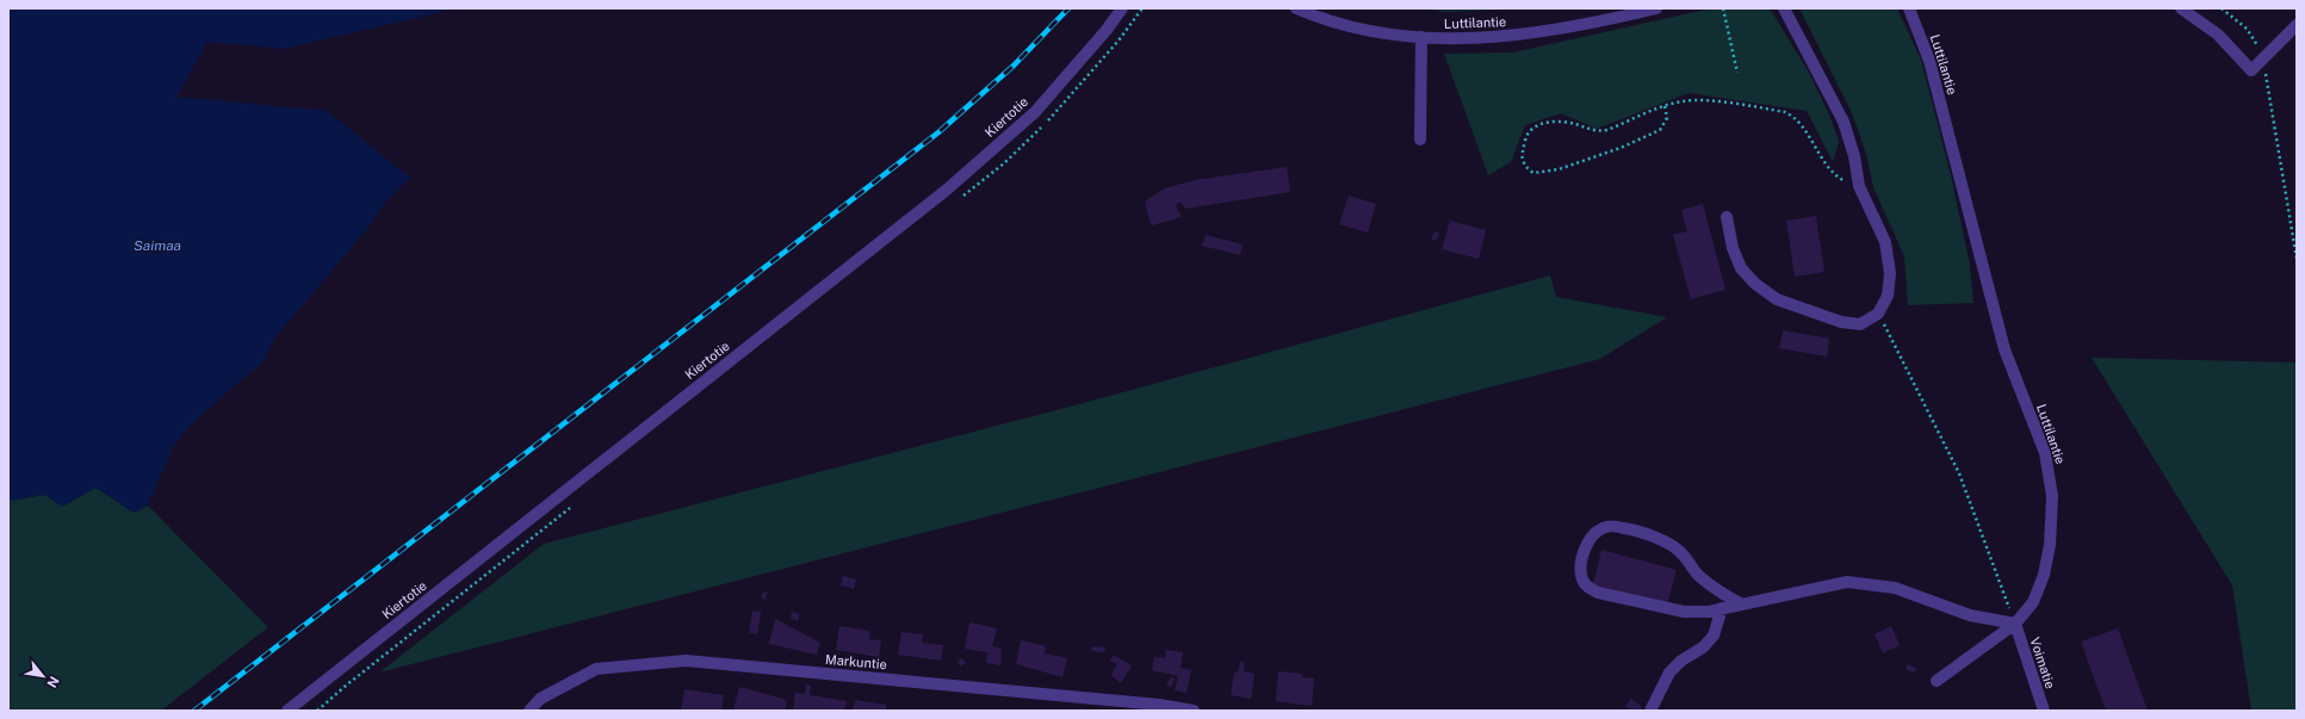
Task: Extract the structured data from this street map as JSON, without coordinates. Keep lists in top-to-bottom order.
{
  "streets": {
    "street": [
      "Luttilantie",
      "Kiertotie",
      "Markuntie",
      "Voimatie"
    ]
  },
  "crossings": [
    ["Luttilantie", "Voimatie"]
  ],
  "water": ["Saimaa"],
  "north": "bottom right"
}
